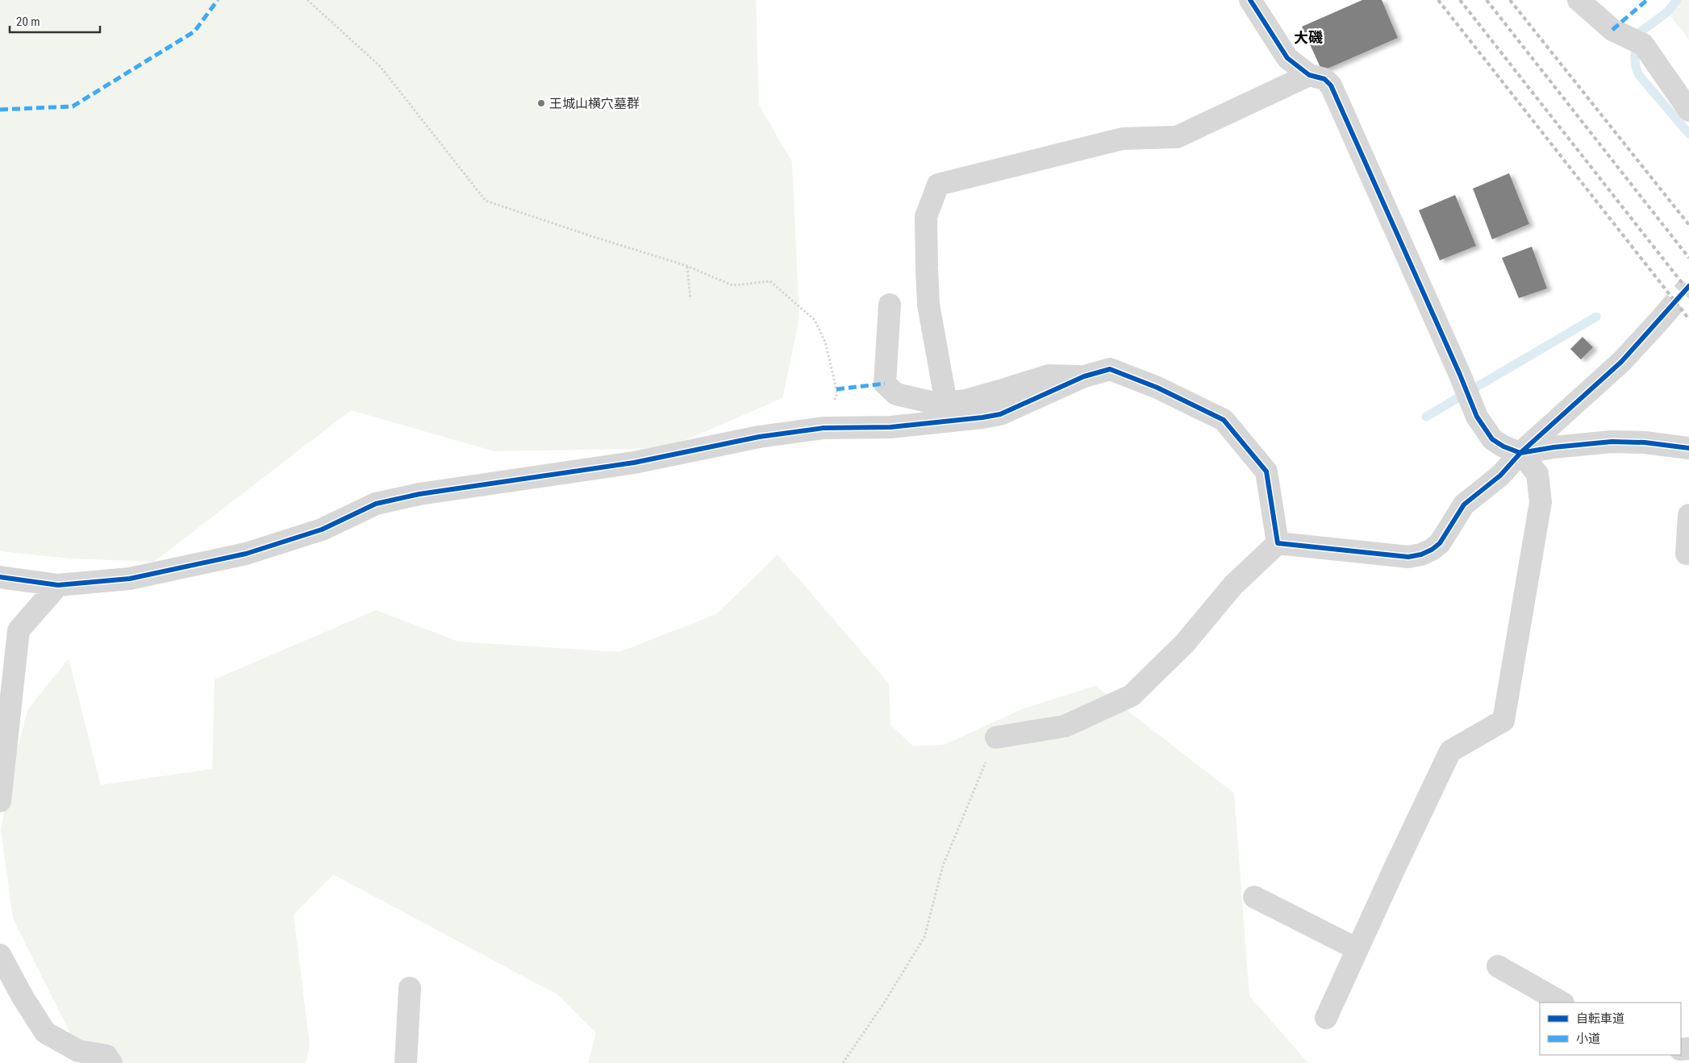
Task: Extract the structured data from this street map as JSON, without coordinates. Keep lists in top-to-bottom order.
{
  "districts": ["大磯"],
  "places": ["王城山横穴墓群"],
  "legend": ["自転車道", "小道"],
  "scale_bar": "20 m"
}
